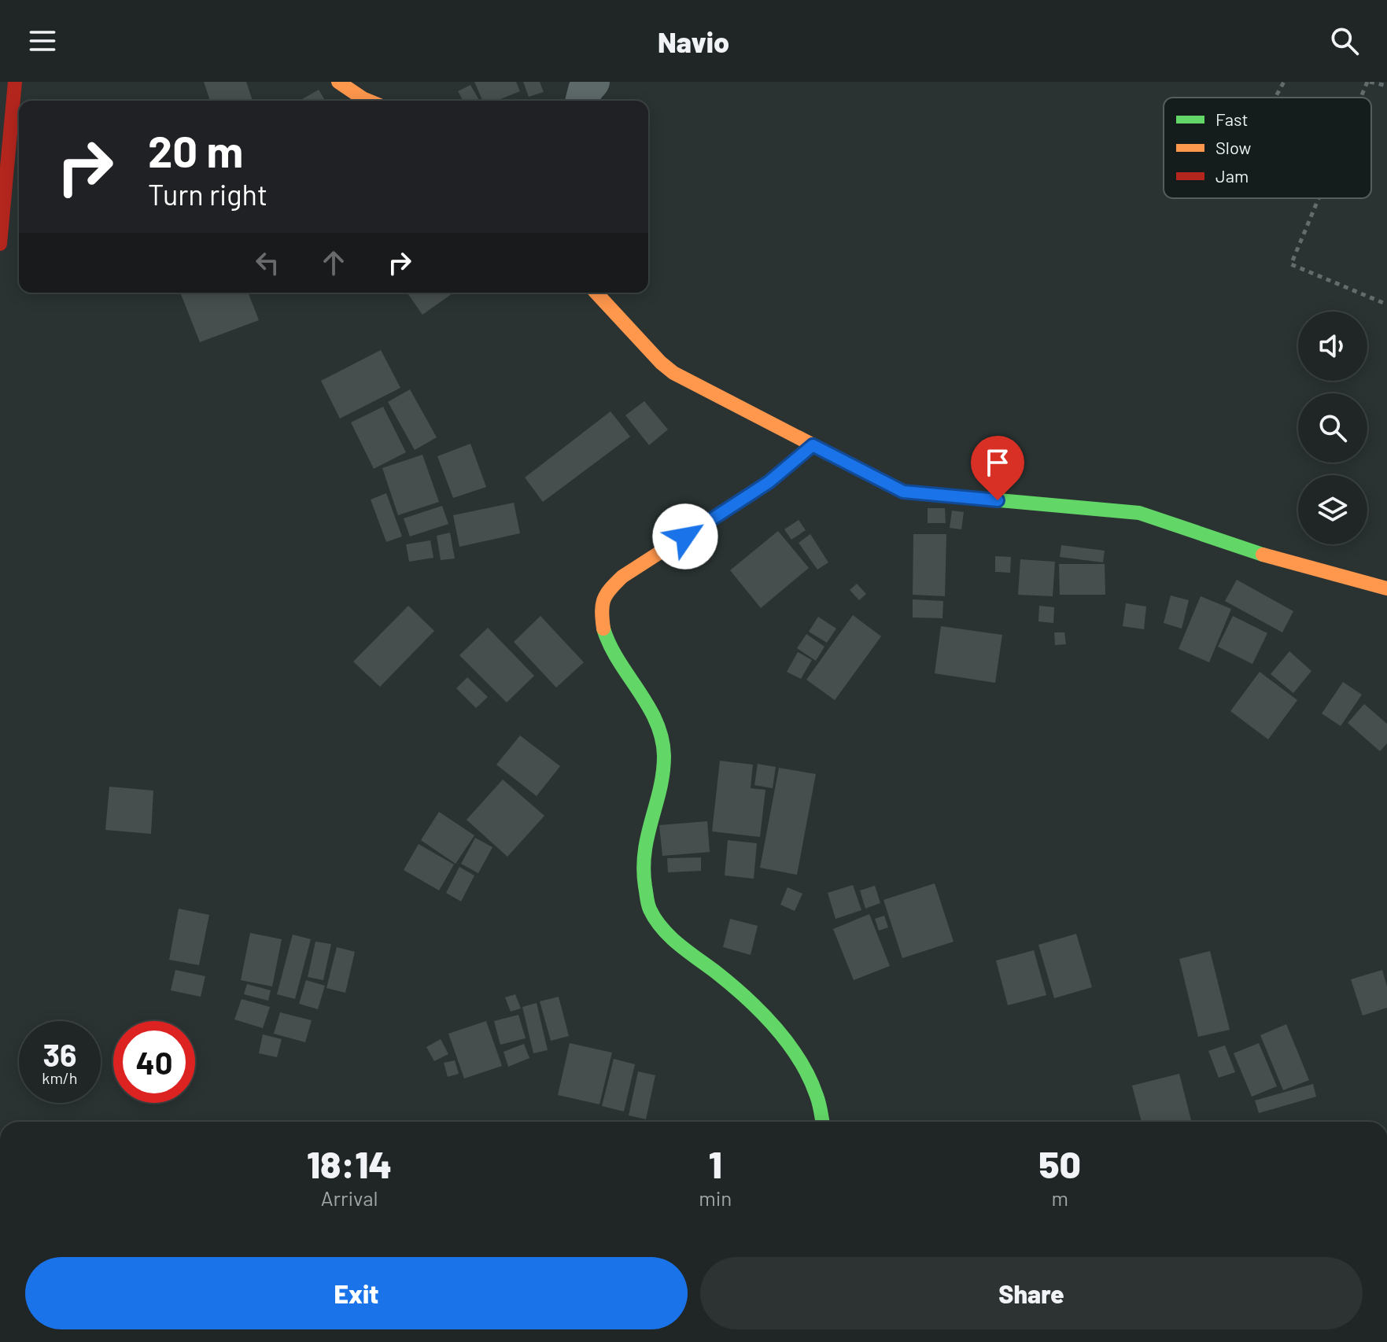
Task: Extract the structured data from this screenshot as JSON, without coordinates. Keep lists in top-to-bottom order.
{
  "legend": ["Fast", "Slow", "Jam"],
  "page": {
    "header": "Navio",
    "turn": ["20 m", "Turn right"],
    "speed": "36 km/h",
    "limit": "40",
    "eta": [
      "18:14",
      "Arrival",
      "1",
      "min",
      "50",
      "m"
    ],
    "buttons": ["Exit", "Share"]
  }
}
